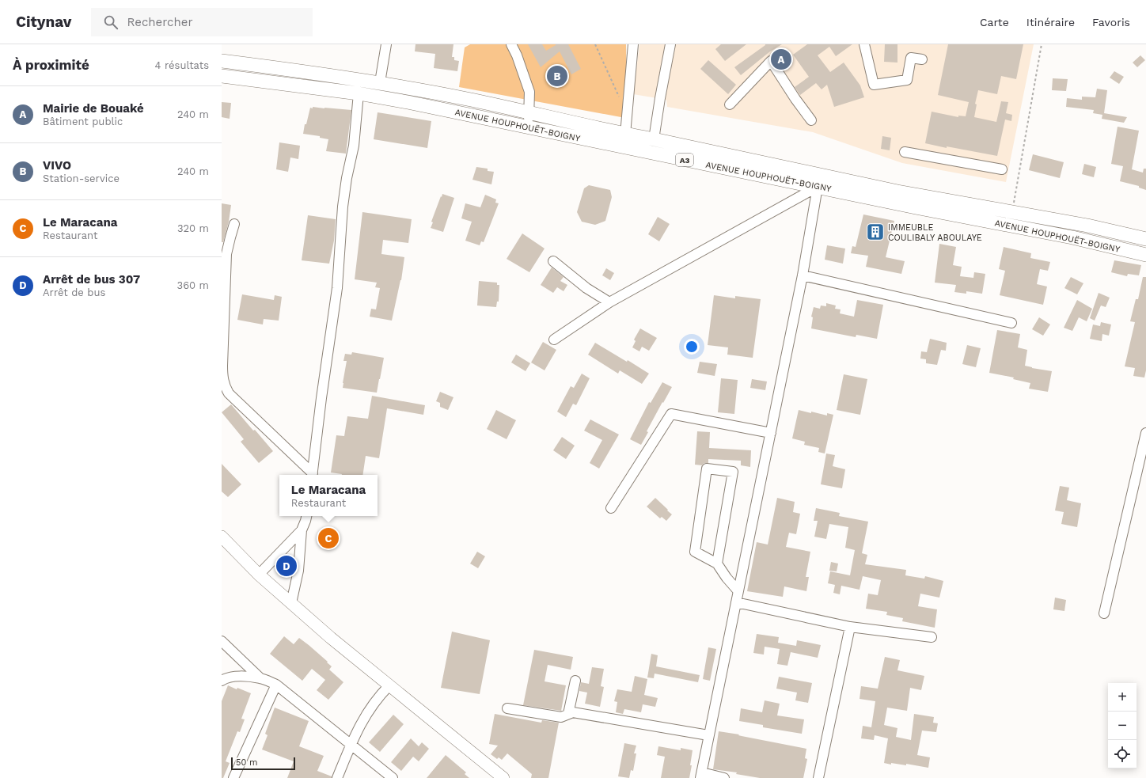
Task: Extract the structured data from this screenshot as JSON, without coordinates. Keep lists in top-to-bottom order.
{
  "streets": {
    "highway": ["AVENUE HOUPHOUËT-BOIGNY", "A3"]
  },
  "places": {
    "building": ["IMMEUBLE COULIBALY ABOULAYE"]
  },
  "scale_bar": "50 m",
  "page": {
    "header": "Citynav",
    "search": "Rechercher",
    "nav": ["Carte", "Itinéraire", "Favoris"],
    "heading": ["À proximité", "4 résultats"],
    "pins": [
      "A",
      "B",
      "C",
      "D"
    ],
    "list": [
      {
        "mark": "A",
        "name": "Mairie de Bouaké",
        "note": "Bâtiment public",
        "value": "240 m"
      },
      {
        "mark": "B",
        "name": "VIVO",
        "note": "Station-service",
        "value": "240 m"
      },
      {
        "mark": "C",
        "name": "Le Maracana",
        "note": "Restaurant",
        "value": "320 m"
      },
      {
        "mark": "D",
        "name": "Arrêt de bus 307",
        "note": "Arrêt de bus",
        "value": "360 m"
      }
    ],
    "popup": ["Le Maracana", "Restaurant"],
    "map_buttons": ["+", "−"],
    "scale": "50 m"
  }
}
